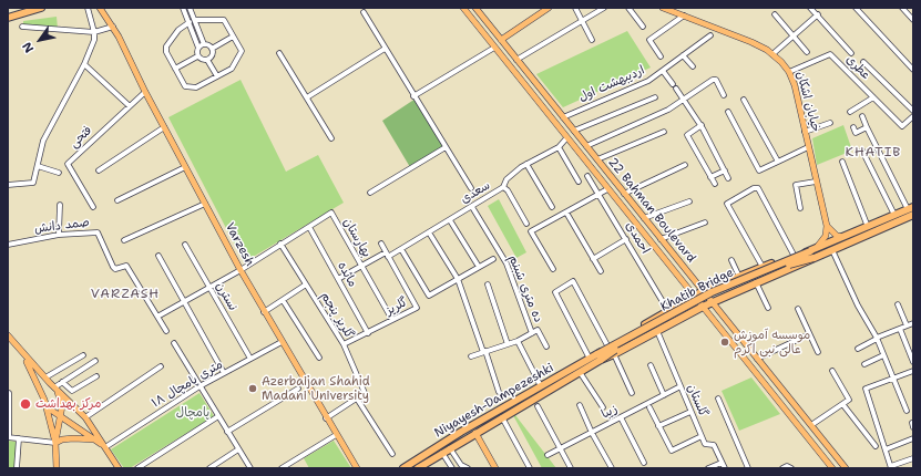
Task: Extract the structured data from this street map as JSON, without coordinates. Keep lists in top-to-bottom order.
{
  "streets": {
    "highway": ["Khatib Bridge", "Niyayesh-Dampezeshki"],
    "main road": ["خیابان اشکان", "22 Bahman Boulevard", "Varzesh"],
    "street": [
      "عطری",
      "اردیبهشت اول",
      "فتحی",
      "سعدی",
      "صمد دانش",
      "بهارستان",
      "احمدی",
      "مائده",
      "ده متری شبنم",
      "نسترن",
      "گلریز",
      "گلریز پنجم",
      "۱۸ متری پامچال",
      "گلستان",
      "زیبا"
    ]
  },
  "crossings": [
    ["عطری", "خیابان اشکان"],
    ["اردیبهشت اول", "22 Bahman Boulevard"],
    ["فتحی", "Varzesh"],
    ["سعدی", "22 Bahman Boulevard"],
    ["سعدی", "بهارستان"],
    ["سعدی", "مائده"],
    ["سعدی", "ده متری شبنم"],
    ["سعدی", "گلریز"],
    ["صمد دانش", "بهارستان"],
    ["بهارستان", "Varzesh"],
    ["بهارستان", "مائده"],
    ["بهارستان", "نسترن"],
    ["بهارستان", "گلریز"],
    ["بهارستان", "گلریز پنجم"],
    ["Varzesh", "۱۸ متری پامچال"],
    ["مائده", "گلریز"],
    ["Khatib Bridge", "Niyayesh-Dampezeshki"],
    ["نسترن", "۱۸ متری پامچال"],
    ["گلریز", "گلریز پنجم"],
    ["گلستان", "زیبا"]
  ],
  "districts": ["KHATIB", "VARZASH"],
  "parks": ["پامچال"],
  "places": ["موسسه آموزش عالی نبی اکرم", "Azerbaijan Shahid Madani University", "مرکز بهداشت"],
  "north": "bottom left"
}
